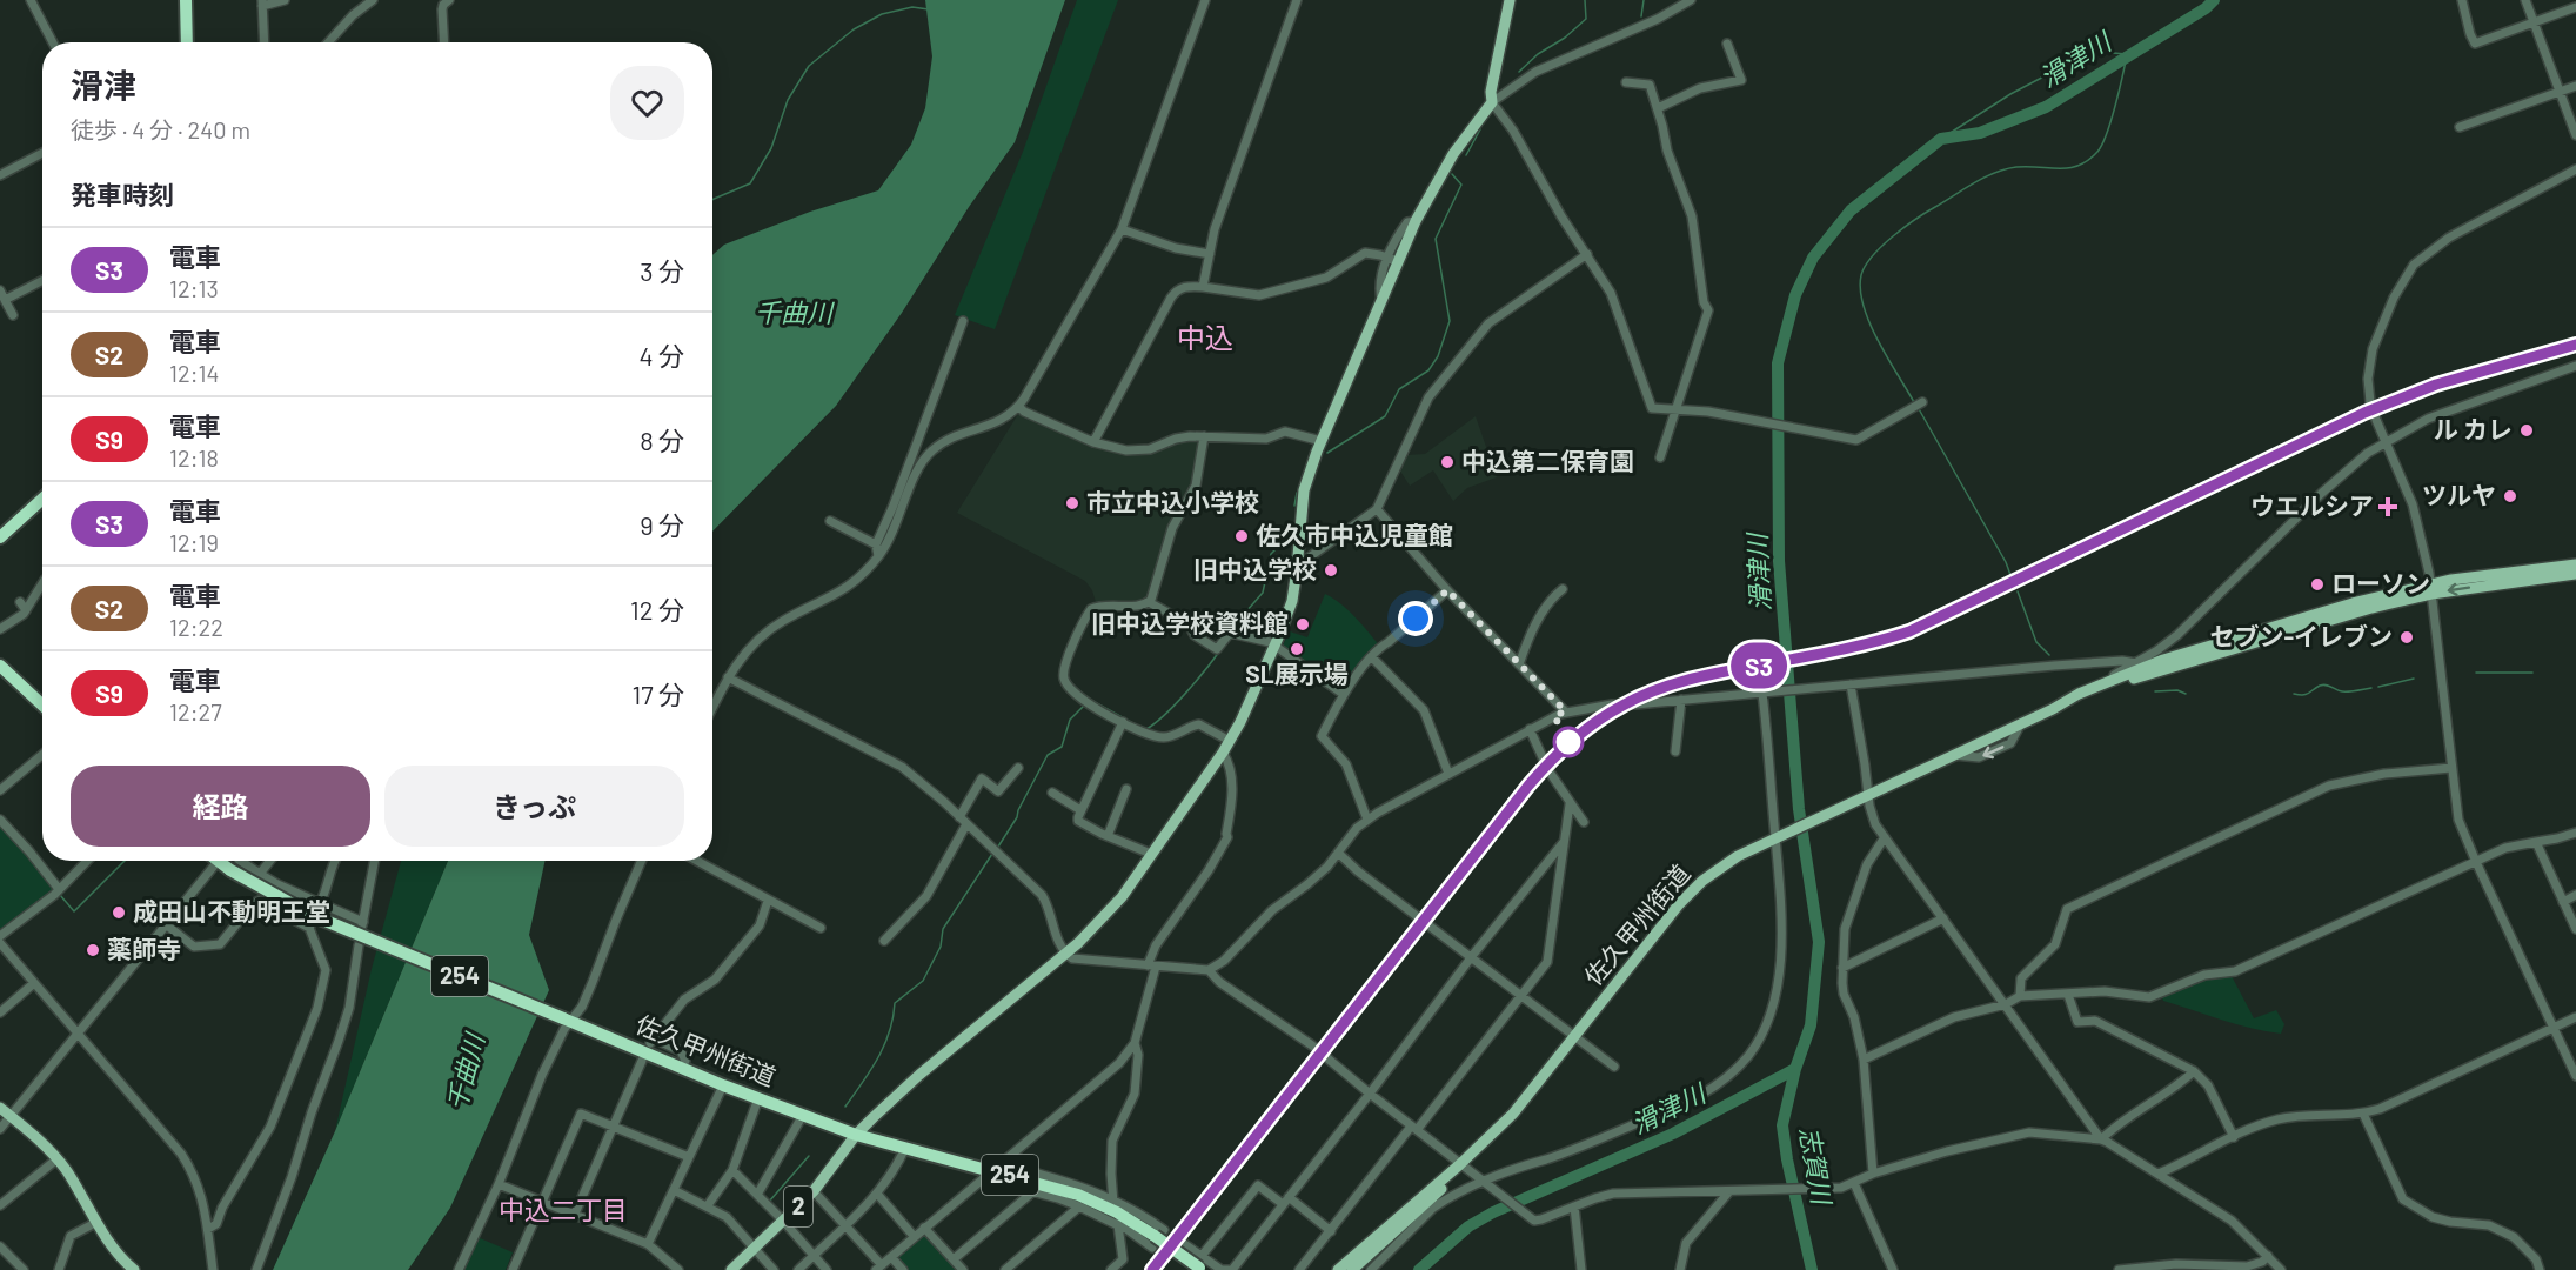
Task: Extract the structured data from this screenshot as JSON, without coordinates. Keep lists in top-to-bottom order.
{
  "streets": {
    "highway": ["佐久甲州街道", "254"],
    "main road": ["2"]
  },
  "crossings": [
    ["佐久甲州街道", "2"]
  ],
  "districts": ["中込", "中込二丁目"],
  "water": ["滑津川", "千曲川", "志賀川"],
  "places": {
    "other": [
      "ル カレ",
      "中込第二保育園",
      "ツルヤ",
      "市立中込小学校",
      "佐久市中込児童館",
      "旧中込学校",
      "ローソン",
      "旧中込学校資料館",
      "セブン-イレブン",
      "SL展示場",
      "成田山不動明王堂",
      "薬師寺"
    ],
    "health": ["ウエルシア"]
  },
  "page": {
    "on_map": "S3",
    "heading": [
      ["滑津", "徒歩 · 4 分 · 240 m"],
      "発車時刻"
    ],
    "list": [
      {
        "mark": "S3",
        "name": "電車",
        "note": "12:13",
        "value": "3 分"
      },
      {
        "mark": "S2",
        "name": "電車",
        "note": "12:14",
        "value": "4 分"
      },
      {
        "mark": "S9",
        "name": "電車",
        "note": "12:18",
        "value": "8 分"
      },
      {
        "mark": "S3",
        "name": "電車",
        "note": "12:19",
        "value": "9 分"
      },
      {
        "mark": "S2",
        "name": "電車",
        "note": "12:22",
        "value": "12 分"
      },
      {
        "mark": "S9",
        "name": "電車",
        "note": "12:27",
        "value": "17 分"
      }
    ],
    "buttons": ["経路", "きっぷ"]
  }
}
